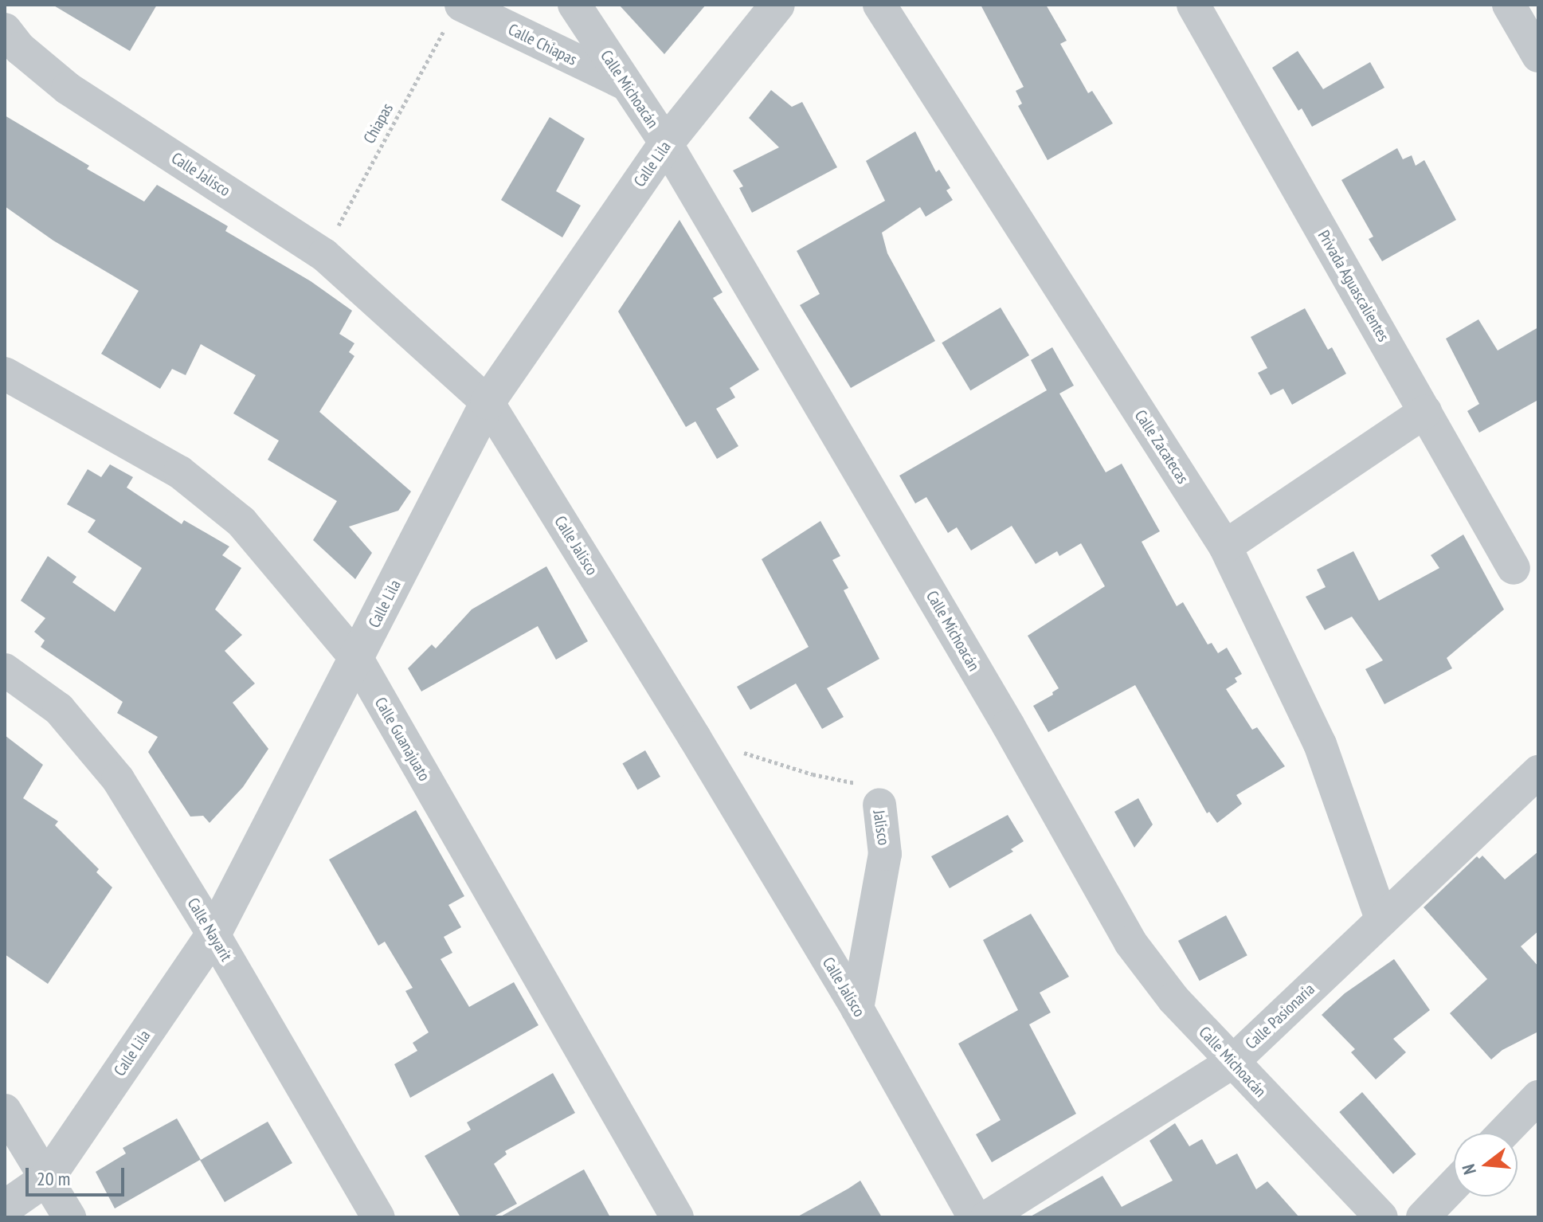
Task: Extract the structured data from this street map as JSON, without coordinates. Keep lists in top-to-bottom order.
{
  "streets": {
    "street": [
      "Calle Chiapas",
      "Calle Michoacán",
      "Calle Lila",
      "Calle Jalisco",
      "Privada Aguascalientes",
      "Calle Zacatecas",
      "Calle Guanajuato",
      "Jalisco",
      "Calle Nayarit",
      "Calle Pasionaria"
    ],
    "path": ["Chiapas"]
  },
  "crossings": [
    ["Calle Chiapas", "Calle Michoacán"],
    ["Calle Chiapas", "Chiapas"],
    ["Calle Michoacán", "Calle Lila"],
    ["Calle Michoacán", "Calle Pasionaria"],
    ["Chiapas", "Calle Jalisco"],
    ["Calle Lila", "Calle Jalisco"],
    ["Calle Lila", "Calle Guanajuato"],
    ["Calle Lila", "Calle Nayarit"],
    ["Calle Jalisco", "Jalisco"],
    ["Calle Zacatecas", "Calle Pasionaria"]
  ],
  "scale_bar": "20 m",
  "north": "left"
}
